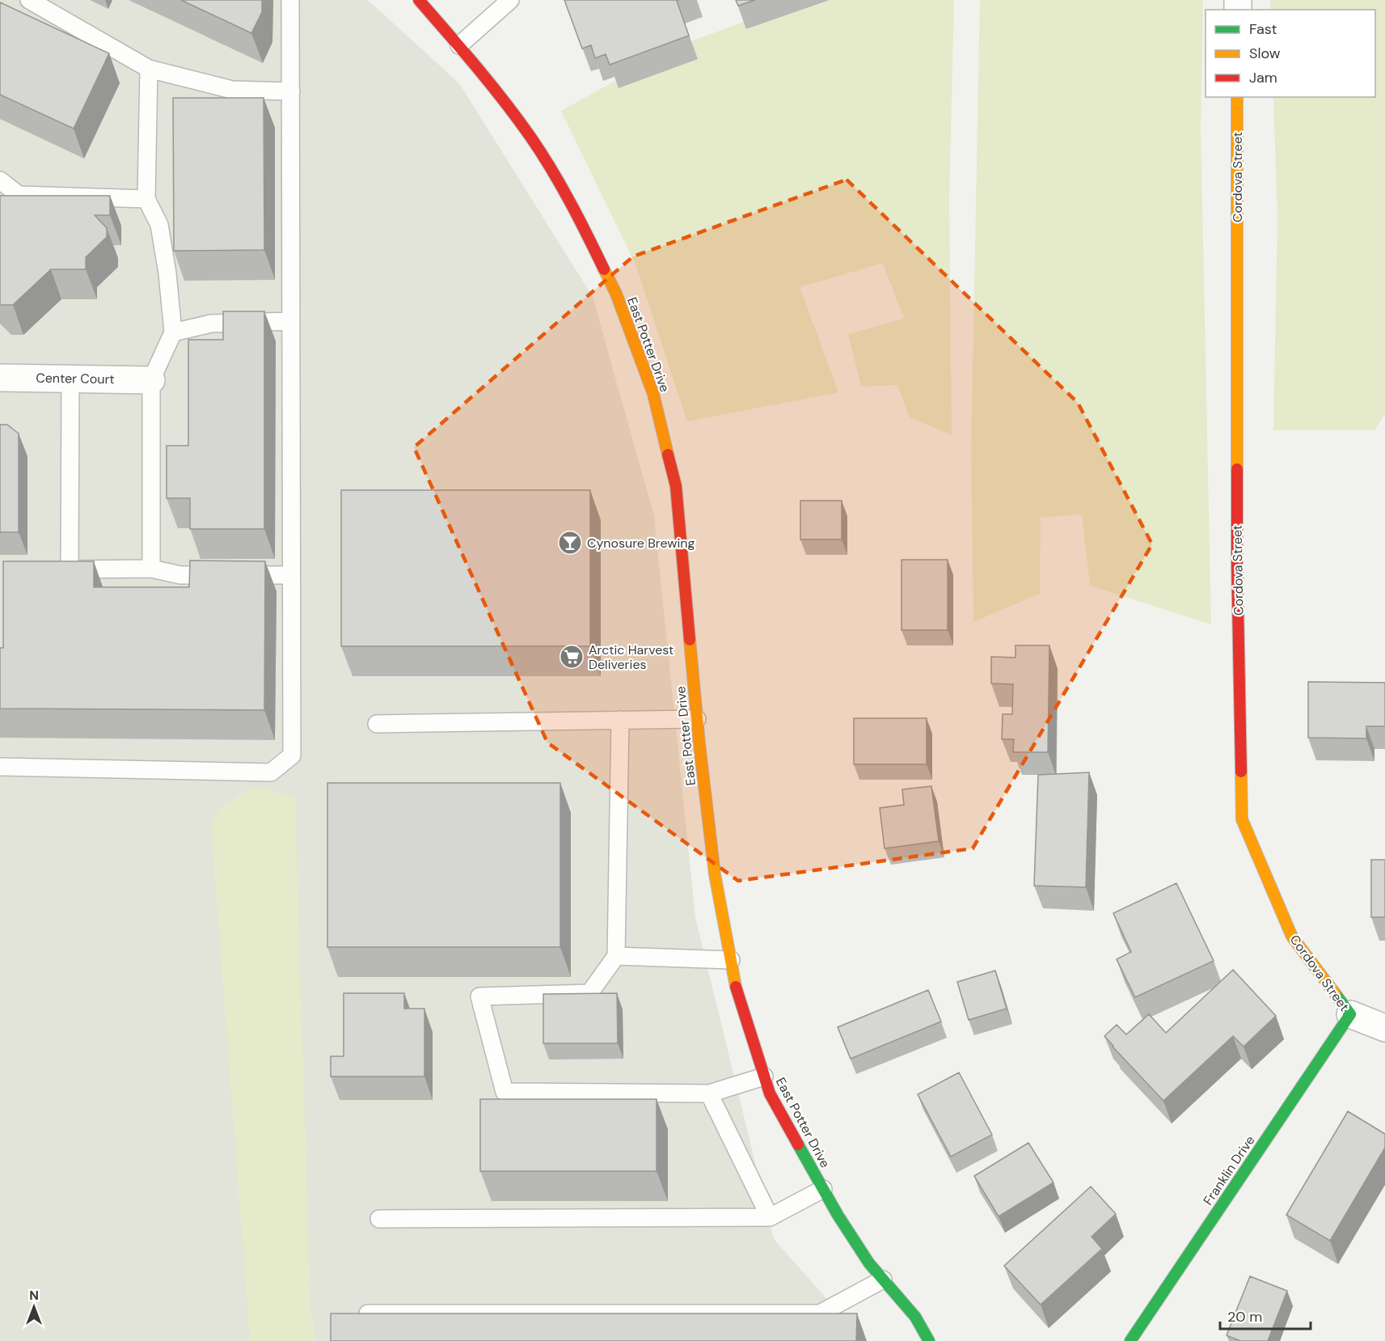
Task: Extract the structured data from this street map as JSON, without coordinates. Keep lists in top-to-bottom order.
{
  "streets": {
    "street": [
      "Cordova Street",
      "East Potter Drive",
      "Center Court",
      "Franklin Drive"
    ]
  },
  "crossings": [
    ["Cordova Street", "Franklin Drive"]
  ],
  "places": {
    "bar": ["Cynosure Brewing"],
    "supermarket": ["Arctic Harvest Deliveries"]
  },
  "legend": ["Fast", "Slow", "Jam"],
  "scale_bar": "20 m",
  "north": "top"
}
